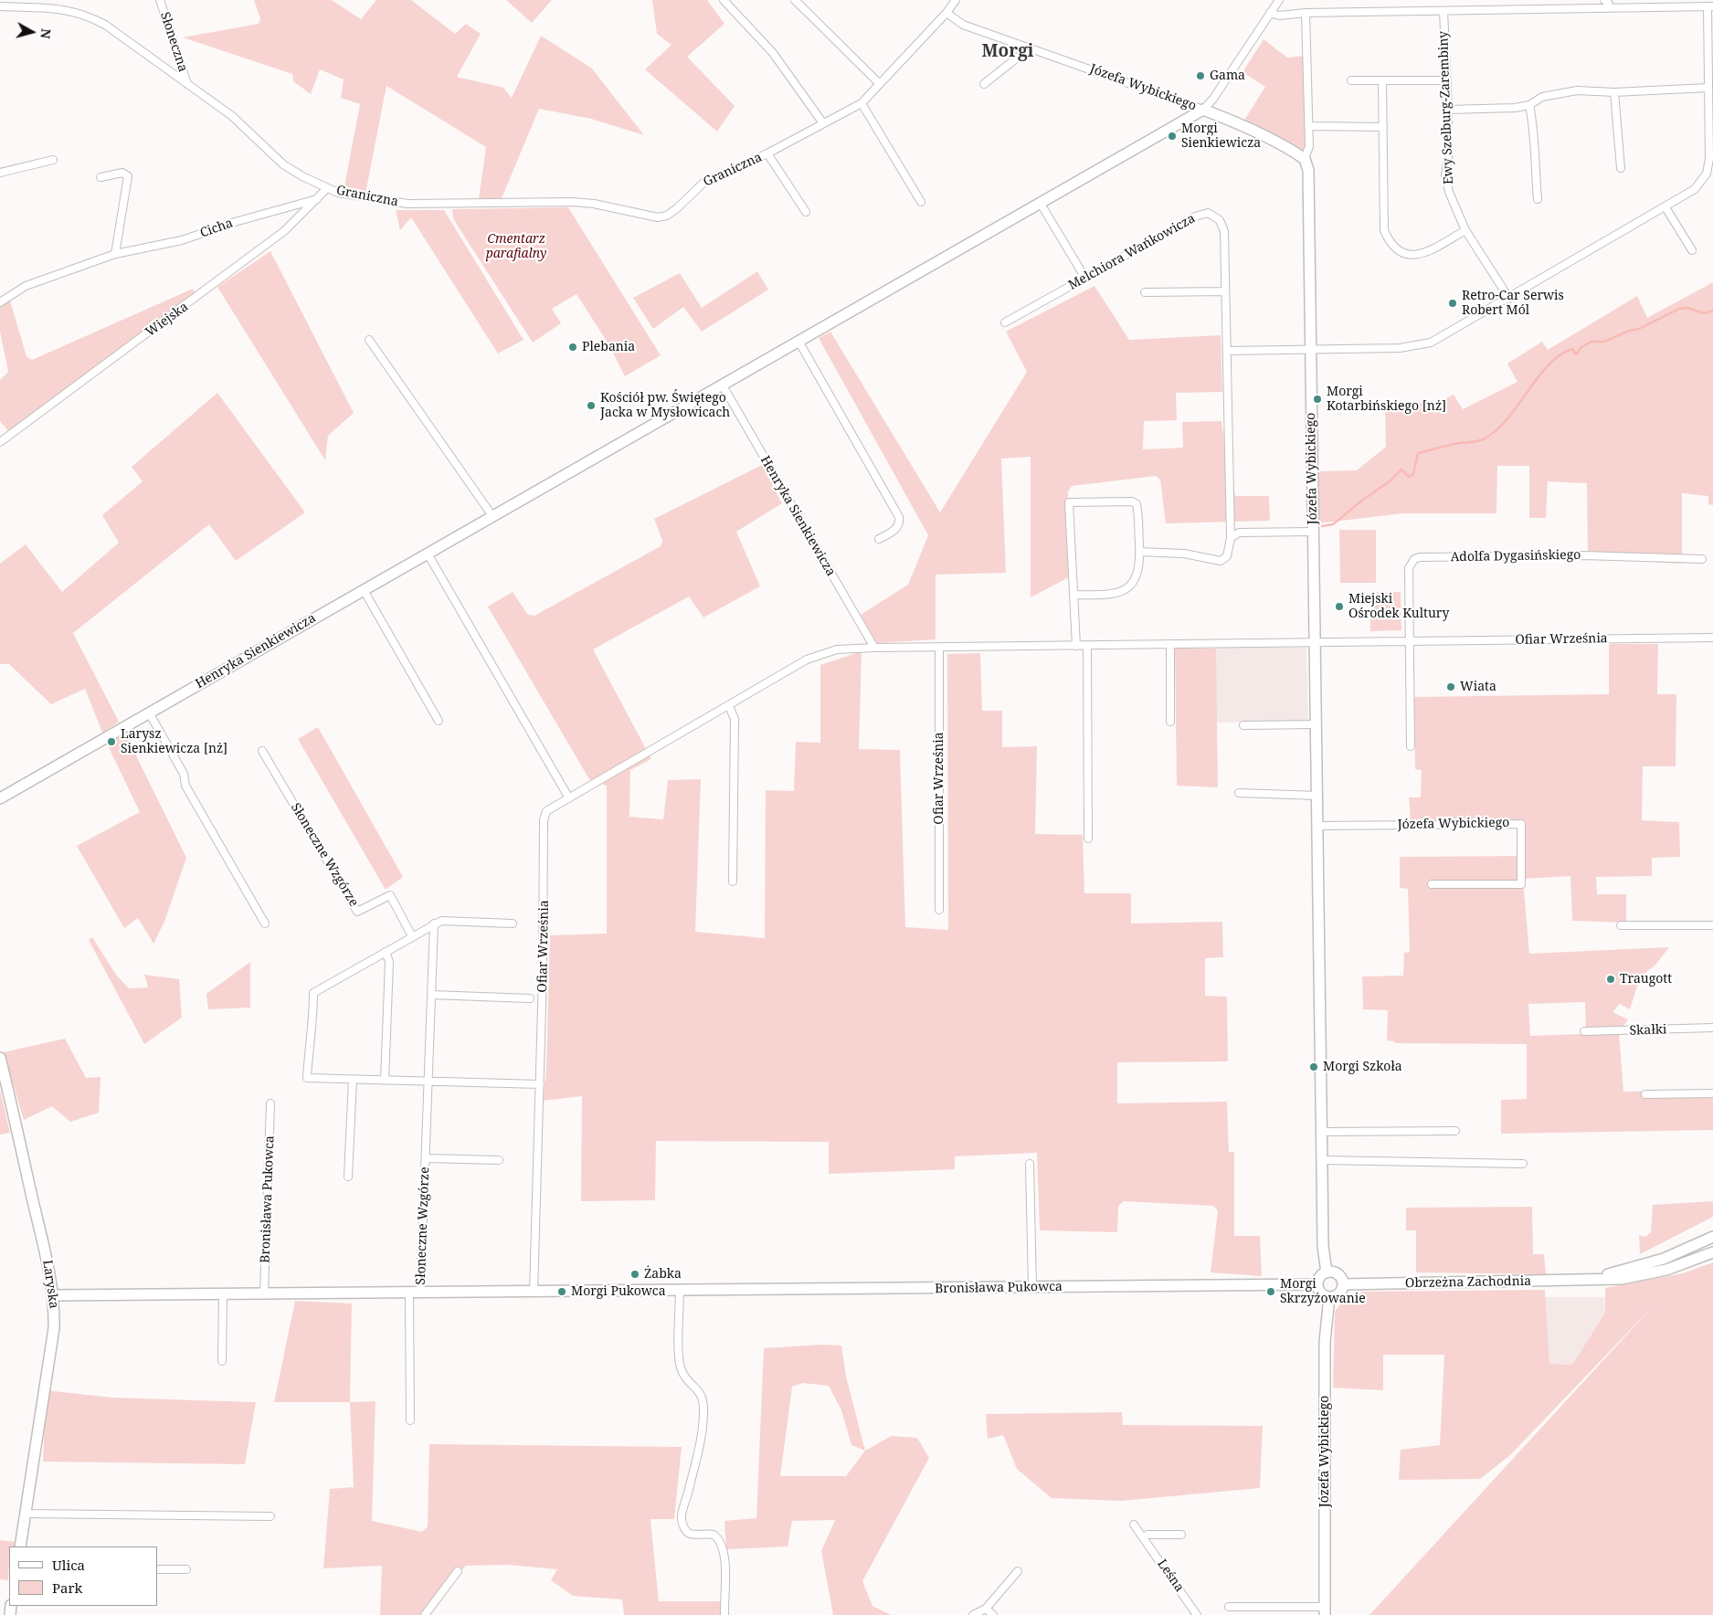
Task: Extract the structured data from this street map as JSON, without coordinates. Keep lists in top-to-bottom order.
{
  "streets": {
    "street": [
      "Słoneczna",
      "Józefa Wybickiego",
      "Ewy Szelburg-Zarembiny",
      "Graniczna",
      "Cicha",
      "Melchiora Wańkowicza",
      "Wiejska",
      "Henryka Sienkiewicza",
      "Adolfa Dygasińskiego",
      "Ofiar Września",
      "Słoneczne Wzgórze",
      "Skałki",
      "Bronisława Pukowca",
      "Obrzeżna Zachodnia",
      "Laryska",
      "Leśna"
    ]
  },
  "crossings": [
    ["Słoneczna", "Graniczna"],
    ["Józefa Wybickiego", "Graniczna"],
    ["Józefa Wybickiego", "Henryka Sienkiewicza"],
    ["Józefa Wybickiego", "Ofiar Września"],
    ["Józefa Wybickiego", "Bronisława Pukowca"],
    ["Józefa Wybickiego", "Obrzeżna Zachodnia"],
    ["Graniczna", "Wiejska"],
    ["Cicha", "Wiejska"],
    ["Henryka Sienkiewicza", "Ofiar Września"],
    ["Adolfa Dygasińskiego", "Ofiar Września"],
    ["Ofiar Września", "Bronisława Pukowca"],
    ["Słoneczne Wzgórze", "Bronisława Pukowca"],
    ["Bronisława Pukowca", "Obrzeżna Zachodnia"],
    ["Bronisława Pukowca", "Laryska"]
  ],
  "districts": ["Morgi"],
  "parks": ["Cmentarz parafialny"],
  "places": [
    "Gama",
    "Morgi Sienkiewicza",
    "Retro-Car Serwis Robert Mól",
    "Plebania",
    "Morgi Kotarbińskiego [nż]",
    "Kościół pw. Świętego Jacka w Mysłowicach",
    "Miejski Ośrodek Kultury",
    "Wiata",
    "Larysz Sienkiewicza [nż]",
    "Traugott",
    "Morgi Szkoła",
    "Żabka",
    "Morgi Pukowca",
    "Morgi Skrzyżowanie"
  ],
  "legend": ["Ulica", "Park"],
  "north": "right"
}
